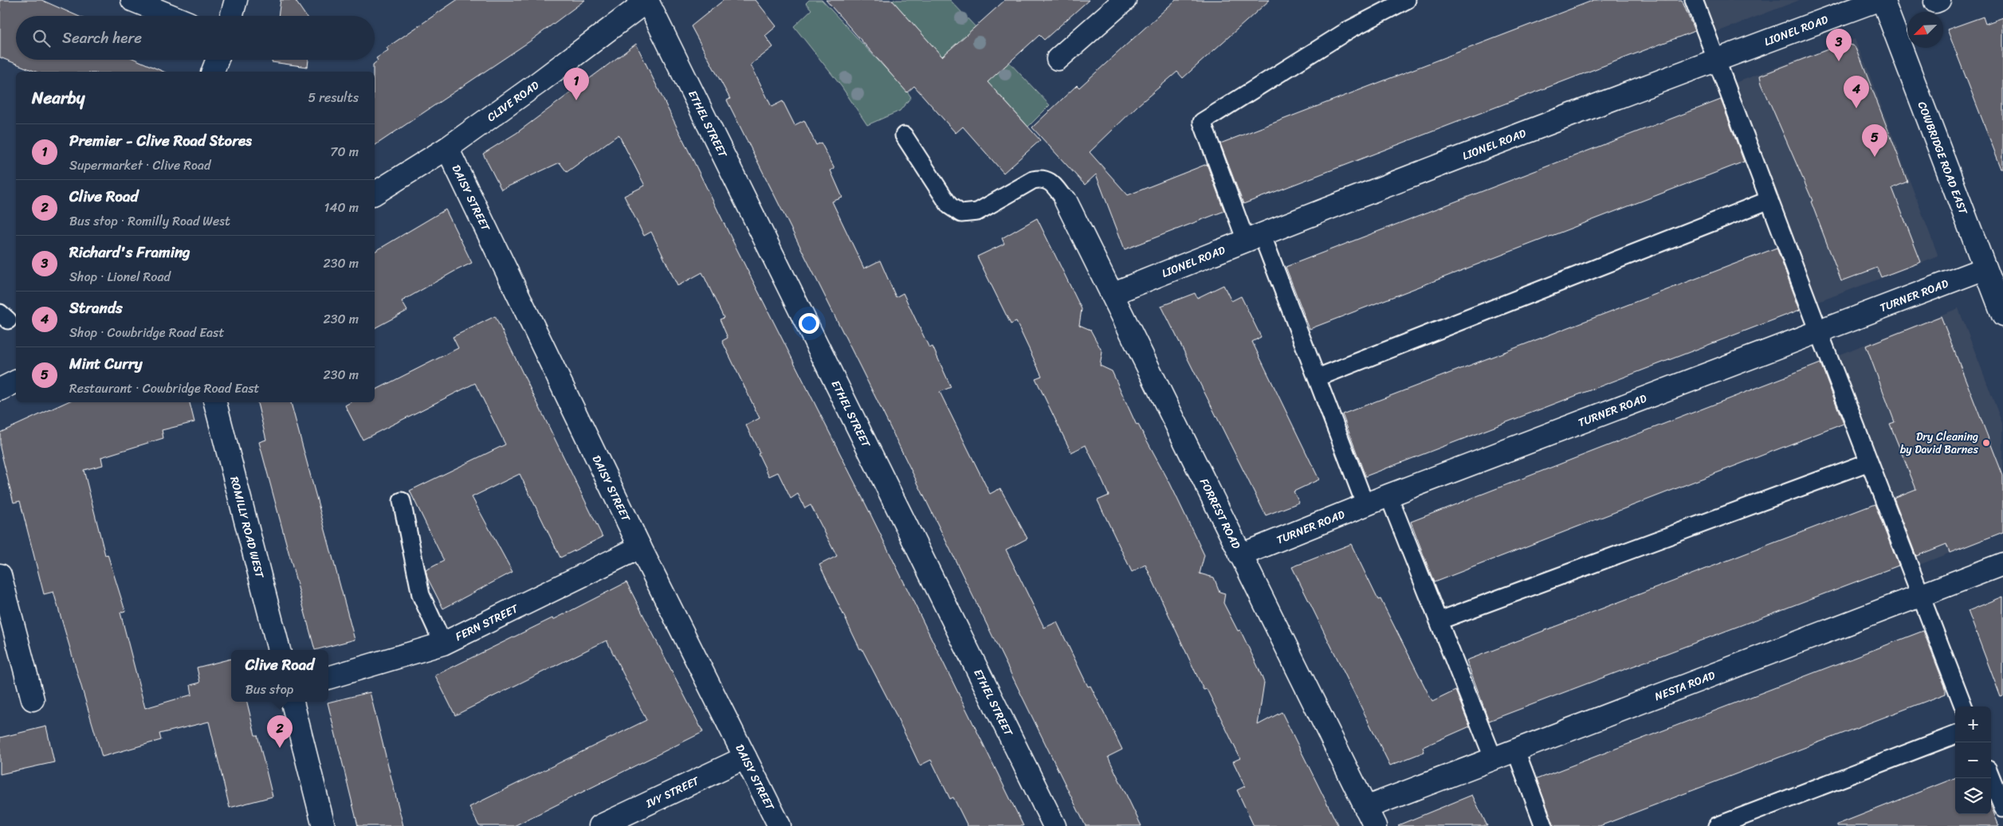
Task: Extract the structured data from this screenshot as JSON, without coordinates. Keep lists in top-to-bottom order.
{
  "streets": {
    "street": [
      "LIONEL ROAD",
      "CLIVE ROAD",
      "ETHEL STREET",
      "COWBRIDGE ROAD EAST",
      "DAISY STREET",
      "TURNER ROAD",
      "FORREST ROAD",
      "ROMILLY ROAD WEST",
      "FERN STREET",
      "NESTA ROAD",
      "IVY STREET"
    ]
  },
  "crossings": [
    ["LIONEL ROAD", "FORREST ROAD"],
    ["CLIVE ROAD", "ETHEL STREET"],
    ["CLIVE ROAD", "DAISY STREET"],
    ["COWBRIDGE ROAD EAST", "TURNER ROAD"],
    ["DAISY STREET", "FERN STREET"],
    ["DAISY STREET", "IVY STREET"],
    ["TURNER ROAD", "FORREST ROAD"],
    ["FORREST ROAD", "NESTA ROAD"]
  ],
  "places": ["Dry Cleaning by David Barnes"],
  "north": "bottom left",
  "page": {
    "search": "Search here",
    "pins": [
      "3",
      "1",
      "4",
      "5",
      "2"
    ],
    "heading": ["Nearby", "5 results"],
    "list": [
      {
        "mark": "1",
        "name": "Premier - Clive Road Stores",
        "note": "Supermarket · Clive Road",
        "value": "70 m"
      },
      {
        "mark": "2",
        "name": "Clive Road",
        "note": "Bus stop · Romilly Road West",
        "value": "140 m"
      },
      {
        "mark": "3",
        "name": "Richard's Framing",
        "note": "Shop · Lionel Road",
        "value": "230 m"
      },
      {
        "mark": "4",
        "name": "Strands",
        "note": "Shop · Cowbridge Road East",
        "value": "230 m"
      },
      {
        "mark": "5",
        "name": "Mint Curry",
        "note": "Restaurant · Cowbridge Road East",
        "value": "230 m"
      }
    ],
    "popup": ["Clive Road", "Bus stop"],
    "map_buttons": ["+", "−"]
  }
}
